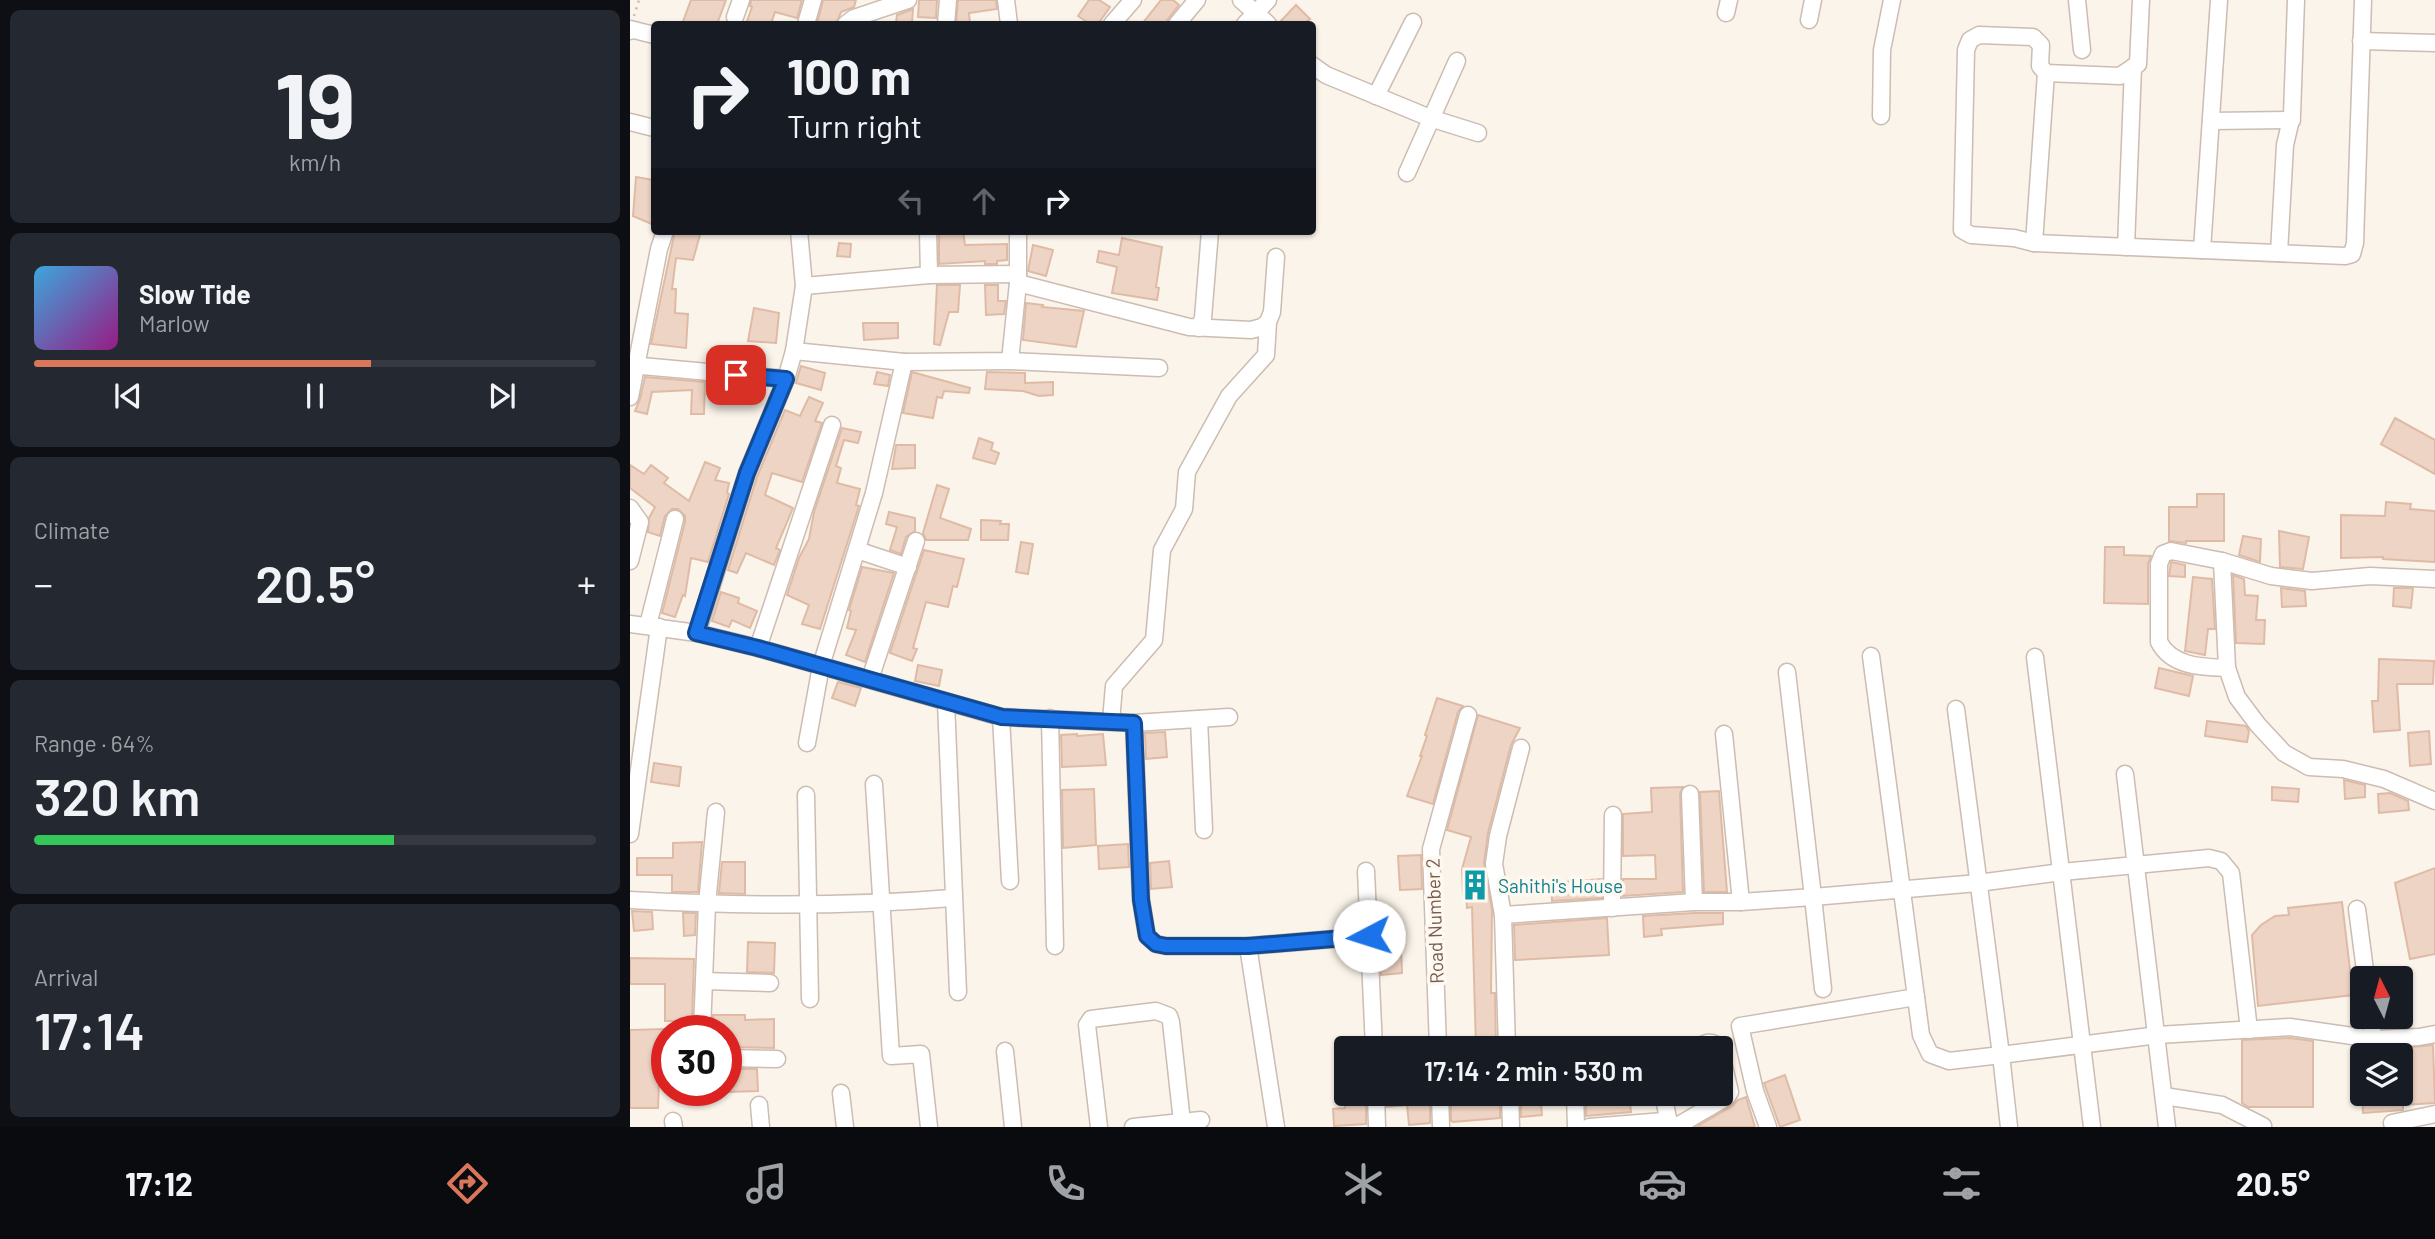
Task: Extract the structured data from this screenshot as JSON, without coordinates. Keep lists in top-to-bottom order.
{
  "streets": {
    "street": ["Road Number 2"]
  },
  "places": {
    "building": ["Sahithi's House"]
  },
  "north": "top",
  "page": {
    "tile": [
      ["19", "km/h"],
      "Climate",
      ["Range · 64%", "320 km"],
      ["Arrival", "17:14"]
    ],
    "turn": ["100 m", "Turn right"],
    "song": ["Slow Tide", "Marlow"],
    "heat": ["−", "20.5°", "+"],
    "limit": "30",
    "trip": "17:14 · 2 min · 530 m",
    "tabs": ["17:12", "20.5°"]
  }
}
